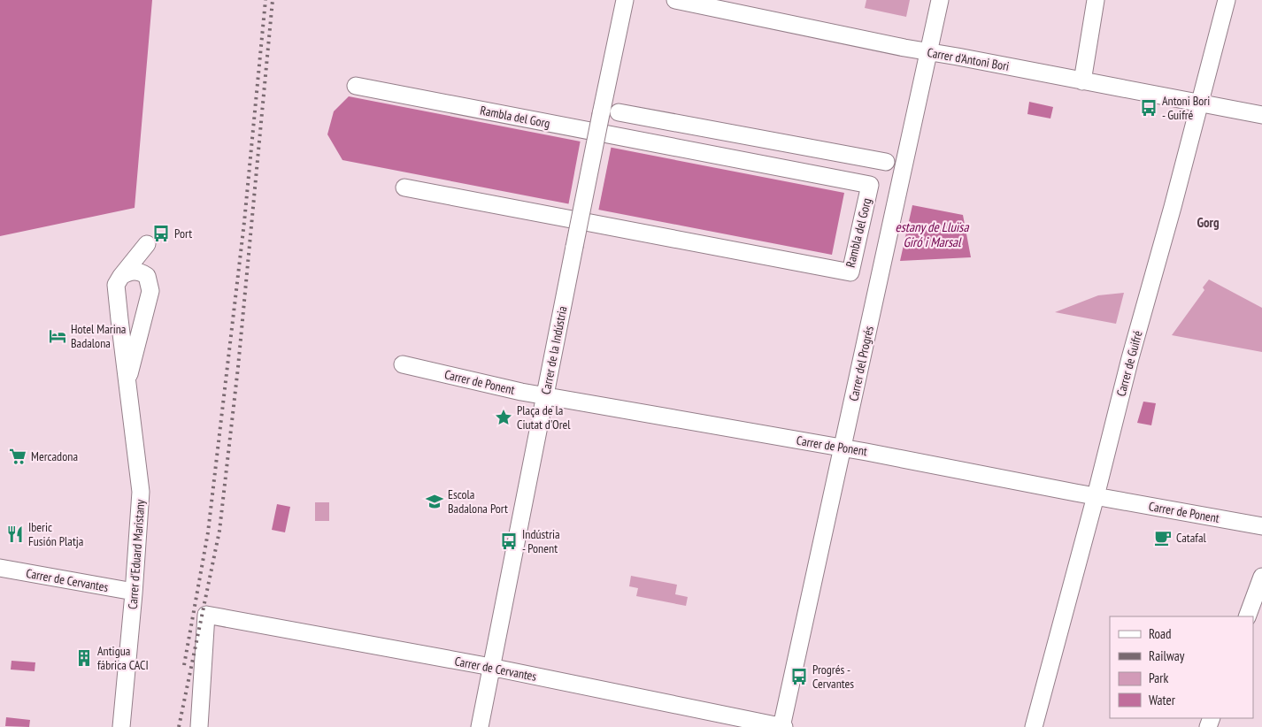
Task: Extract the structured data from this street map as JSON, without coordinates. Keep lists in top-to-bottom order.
{
  "streets": {
    "street": [
      "Carrer d'Antoni Bori",
      "Rambla del Gorg",
      "Carrer de la Indústria",
      "Carrer del Progrés",
      "Carrer de Guifré",
      "Carrer de Ponent",
      "Carrer d'Eduard Maristany",
      "Carrer de Cervantes"
    ]
  },
  "crossings": [
    ["Carrer d'Antoni Bori", "Carrer del Progrés"],
    ["Carrer d'Antoni Bori", "Carrer de Guifré"],
    ["Carrer de la Indústria", "Carrer de Ponent"],
    ["Carrer de la Indústria", "Carrer de Cervantes"],
    ["Carrer del Progrés", "Carrer de Ponent"],
    ["Carrer del Progrés", "Carrer de Cervantes"],
    ["Carrer de Guifré", "Carrer de Ponent"],
    ["Carrer d'Eduard Maristany", "Carrer de Cervantes"]
  ],
  "districts": ["Gorg"],
  "water": ["estany de Lluïsa Giró i Marsal"],
  "places": {
    "bus stop": [
      "Antoni Bori - Guifré",
      "Port",
      "Indústria - Ponent",
      "Progrés - Cervantes"
    ],
    "hotel": ["Hotel Marina Badalona"],
    "place": ["Plaça de la Ciutat d'Orel"],
    "supermarket": ["Mercadona"],
    "school or university": ["Escola Badalona Port"],
    "restaurant": ["Iberic Fusión Platja"],
    "cafe": ["Catafal"],
    "building": ["Antigua fábrica CACI"]
  },
  "legend": [
    "Road",
    "Railway",
    "Park",
    "Water"
  ]
}
